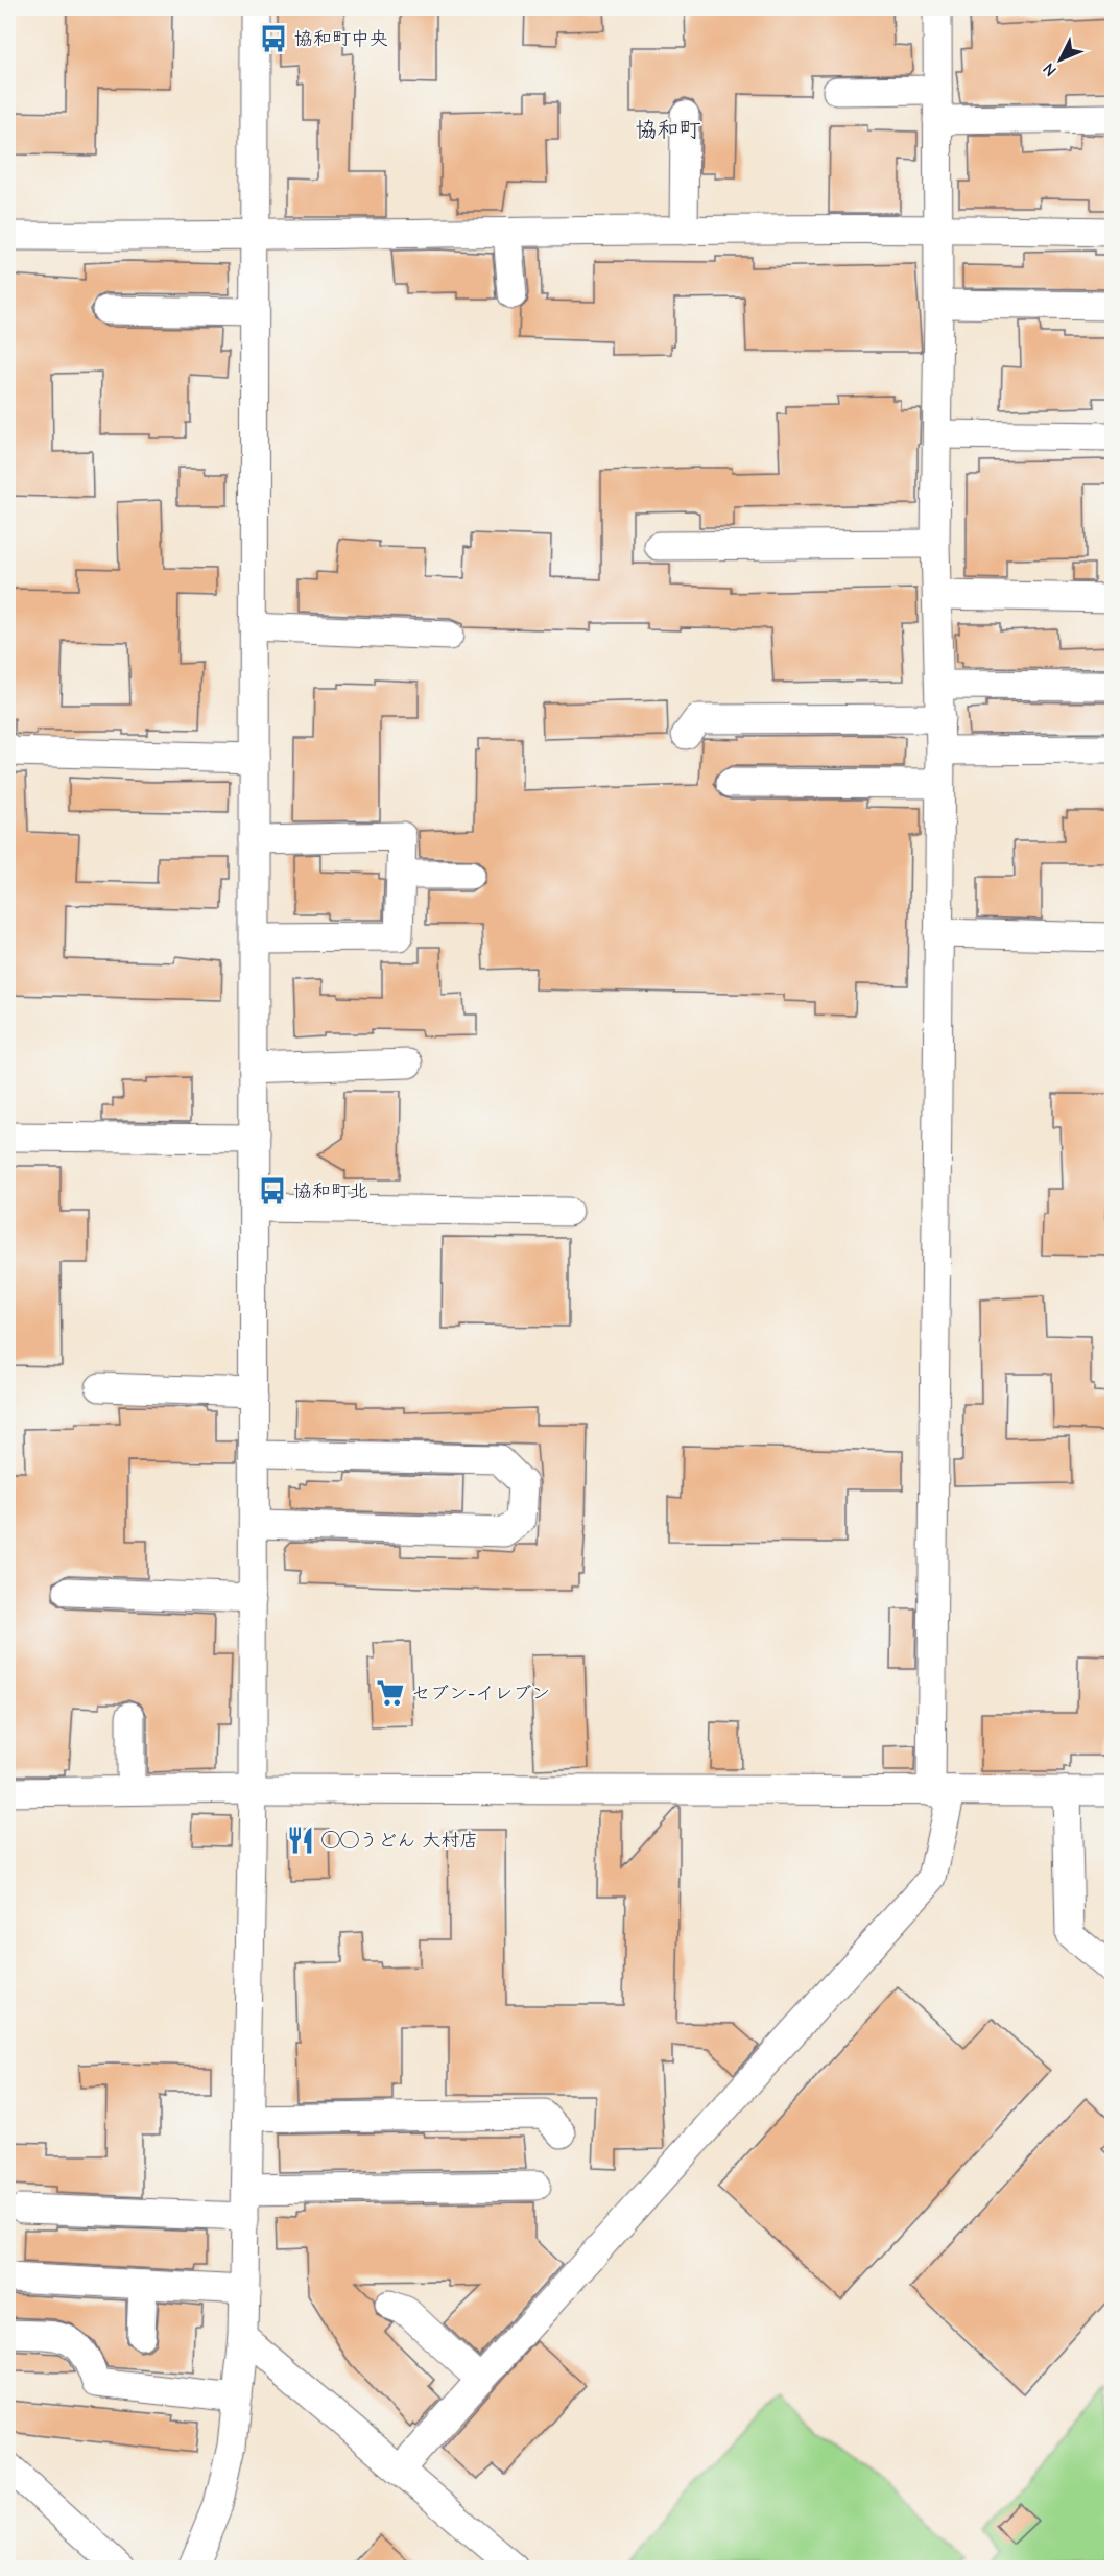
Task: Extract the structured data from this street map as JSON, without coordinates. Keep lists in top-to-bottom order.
{
  "districts": ["協和町"],
  "places": {
    "bus stop": ["協和町中央", "協和町北"],
    "supermarket": ["セブン-イレブン"],
    "restaurant": ["◯◯うどん 大村店"]
  },
  "north": "bottom left"
}
